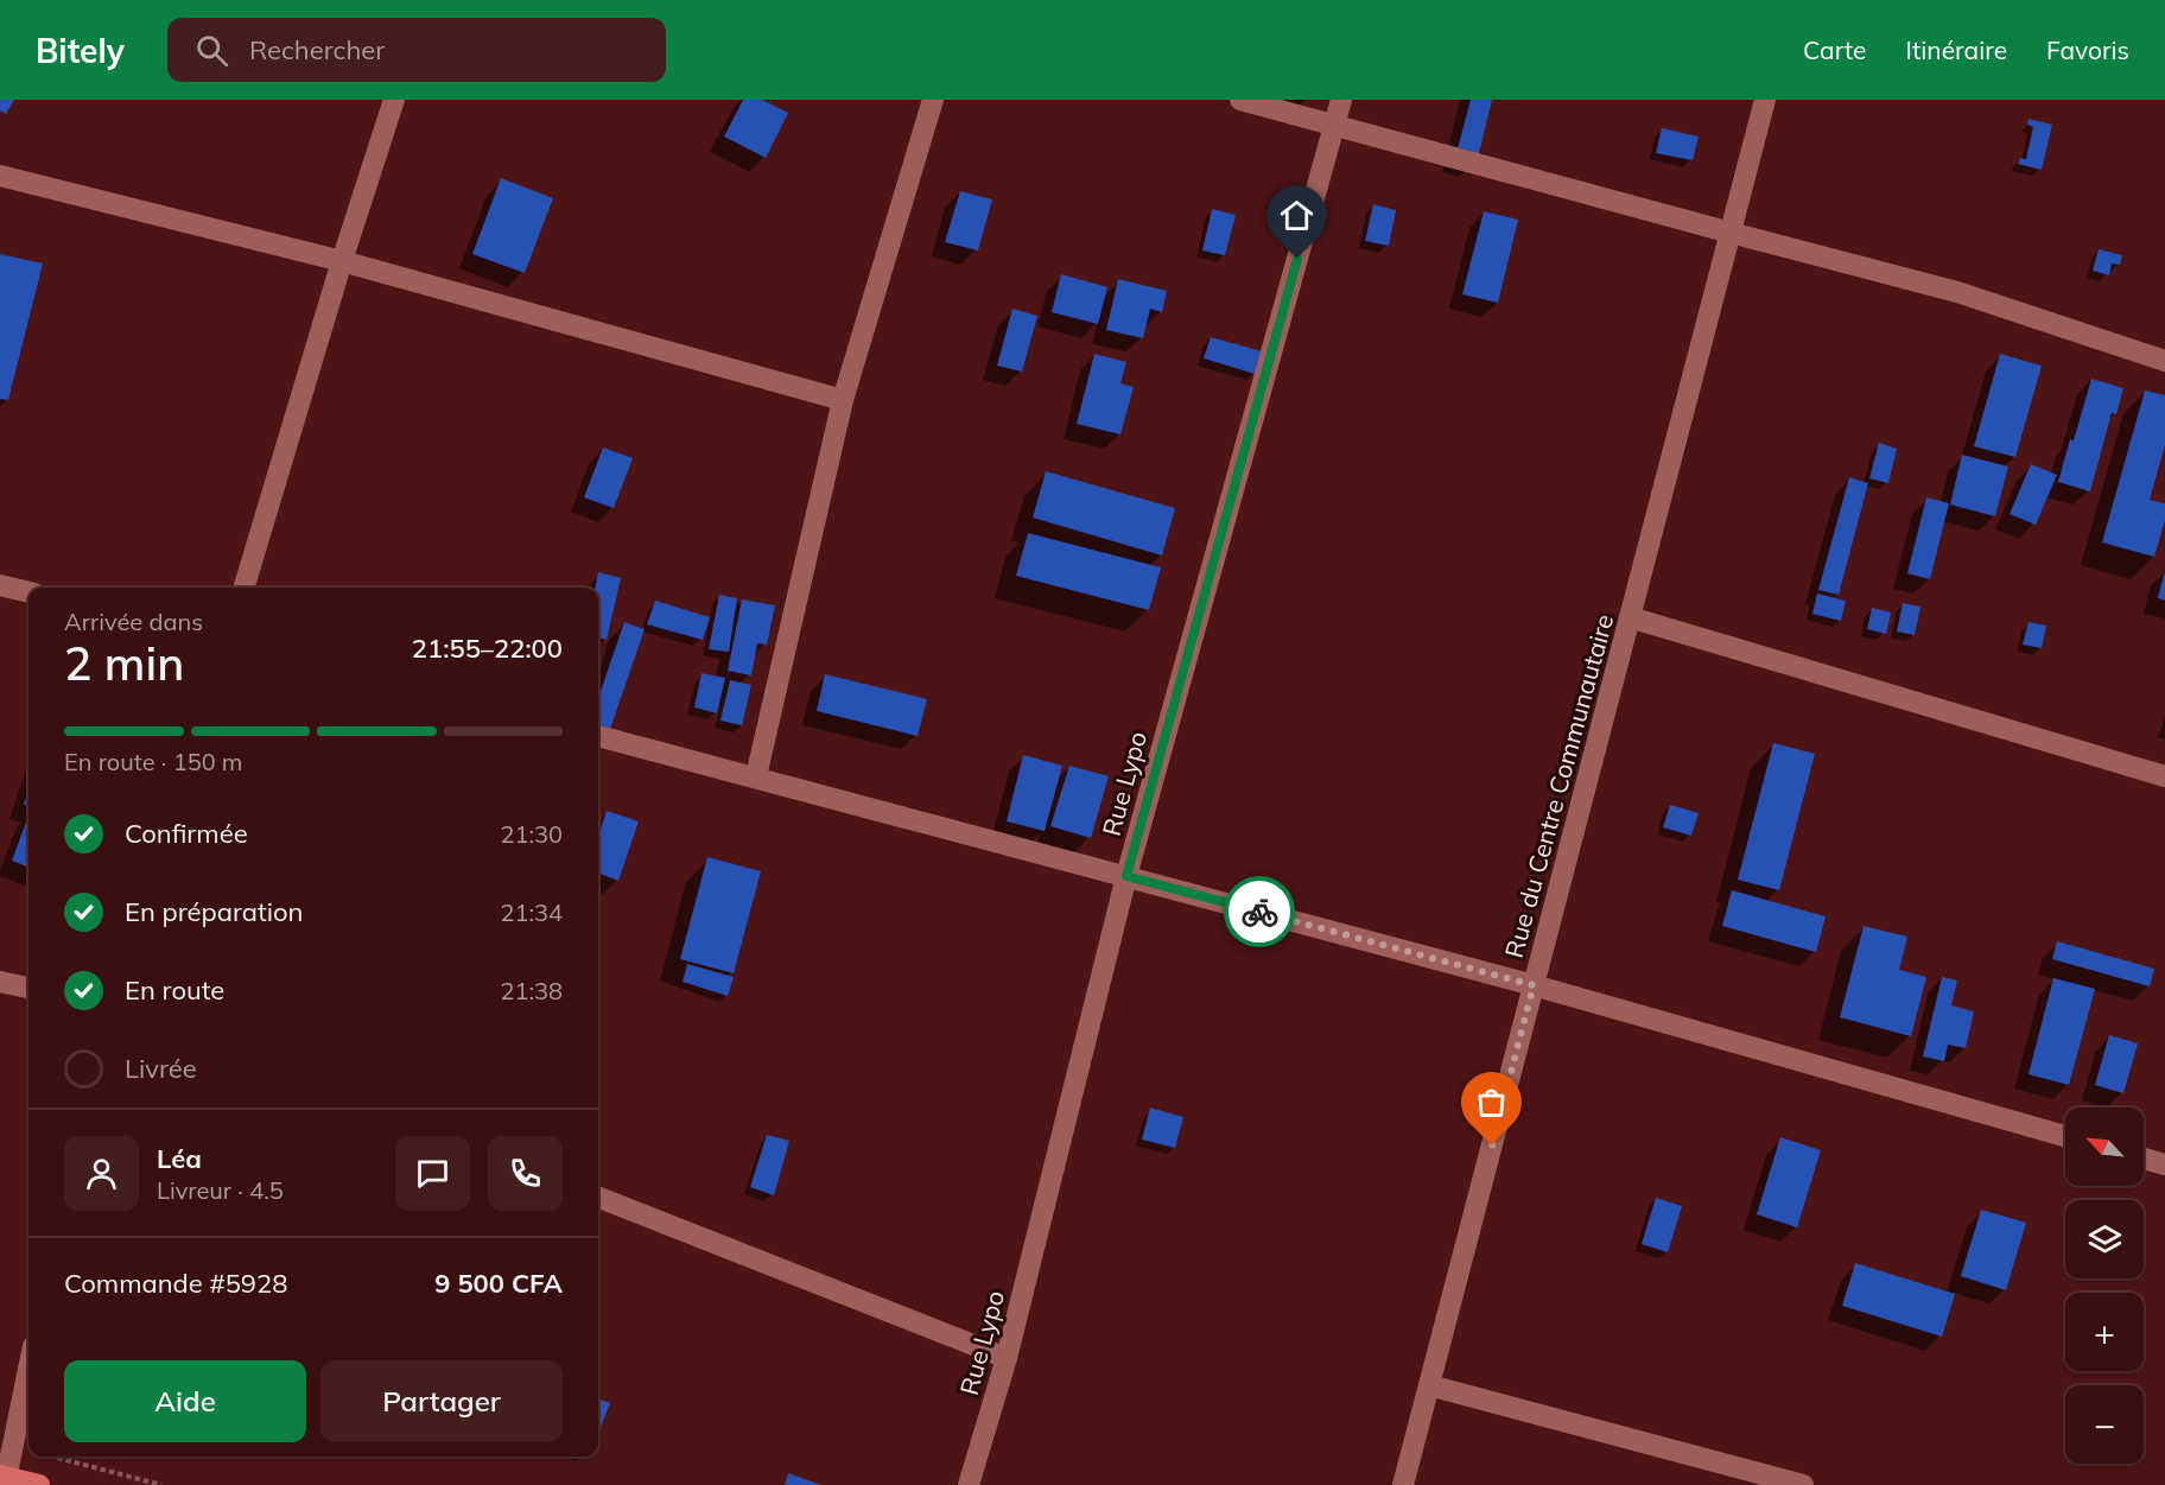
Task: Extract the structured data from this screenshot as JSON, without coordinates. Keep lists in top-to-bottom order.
{
  "streets": {
    "street": ["Rue Lypo", "Rue du Centre Communautaire"]
  },
  "north": "top left",
  "page": {
    "header": "Bitely",
    "search": "Rechercher",
    "nav": ["Carte", "Itinéraire", "Favoris"],
    "heading": ["2 min", "Arrivée dans", "21:55–22:00"],
    "panel": [
      "Léa",
      "Livreur · 4.5",
      "Commande #5928",
      "9 500 CFA"
    ],
    "bar": "En route · 150 m",
    "list": [
      ["Confirmée", "21:30"],
      ["En préparation", "21:34"],
      ["En route", "21:38"],
      "Livrée"
    ],
    "map_buttons": ["+", "−"],
    "buttons": ["Aide", "Partager"]
  }
}
